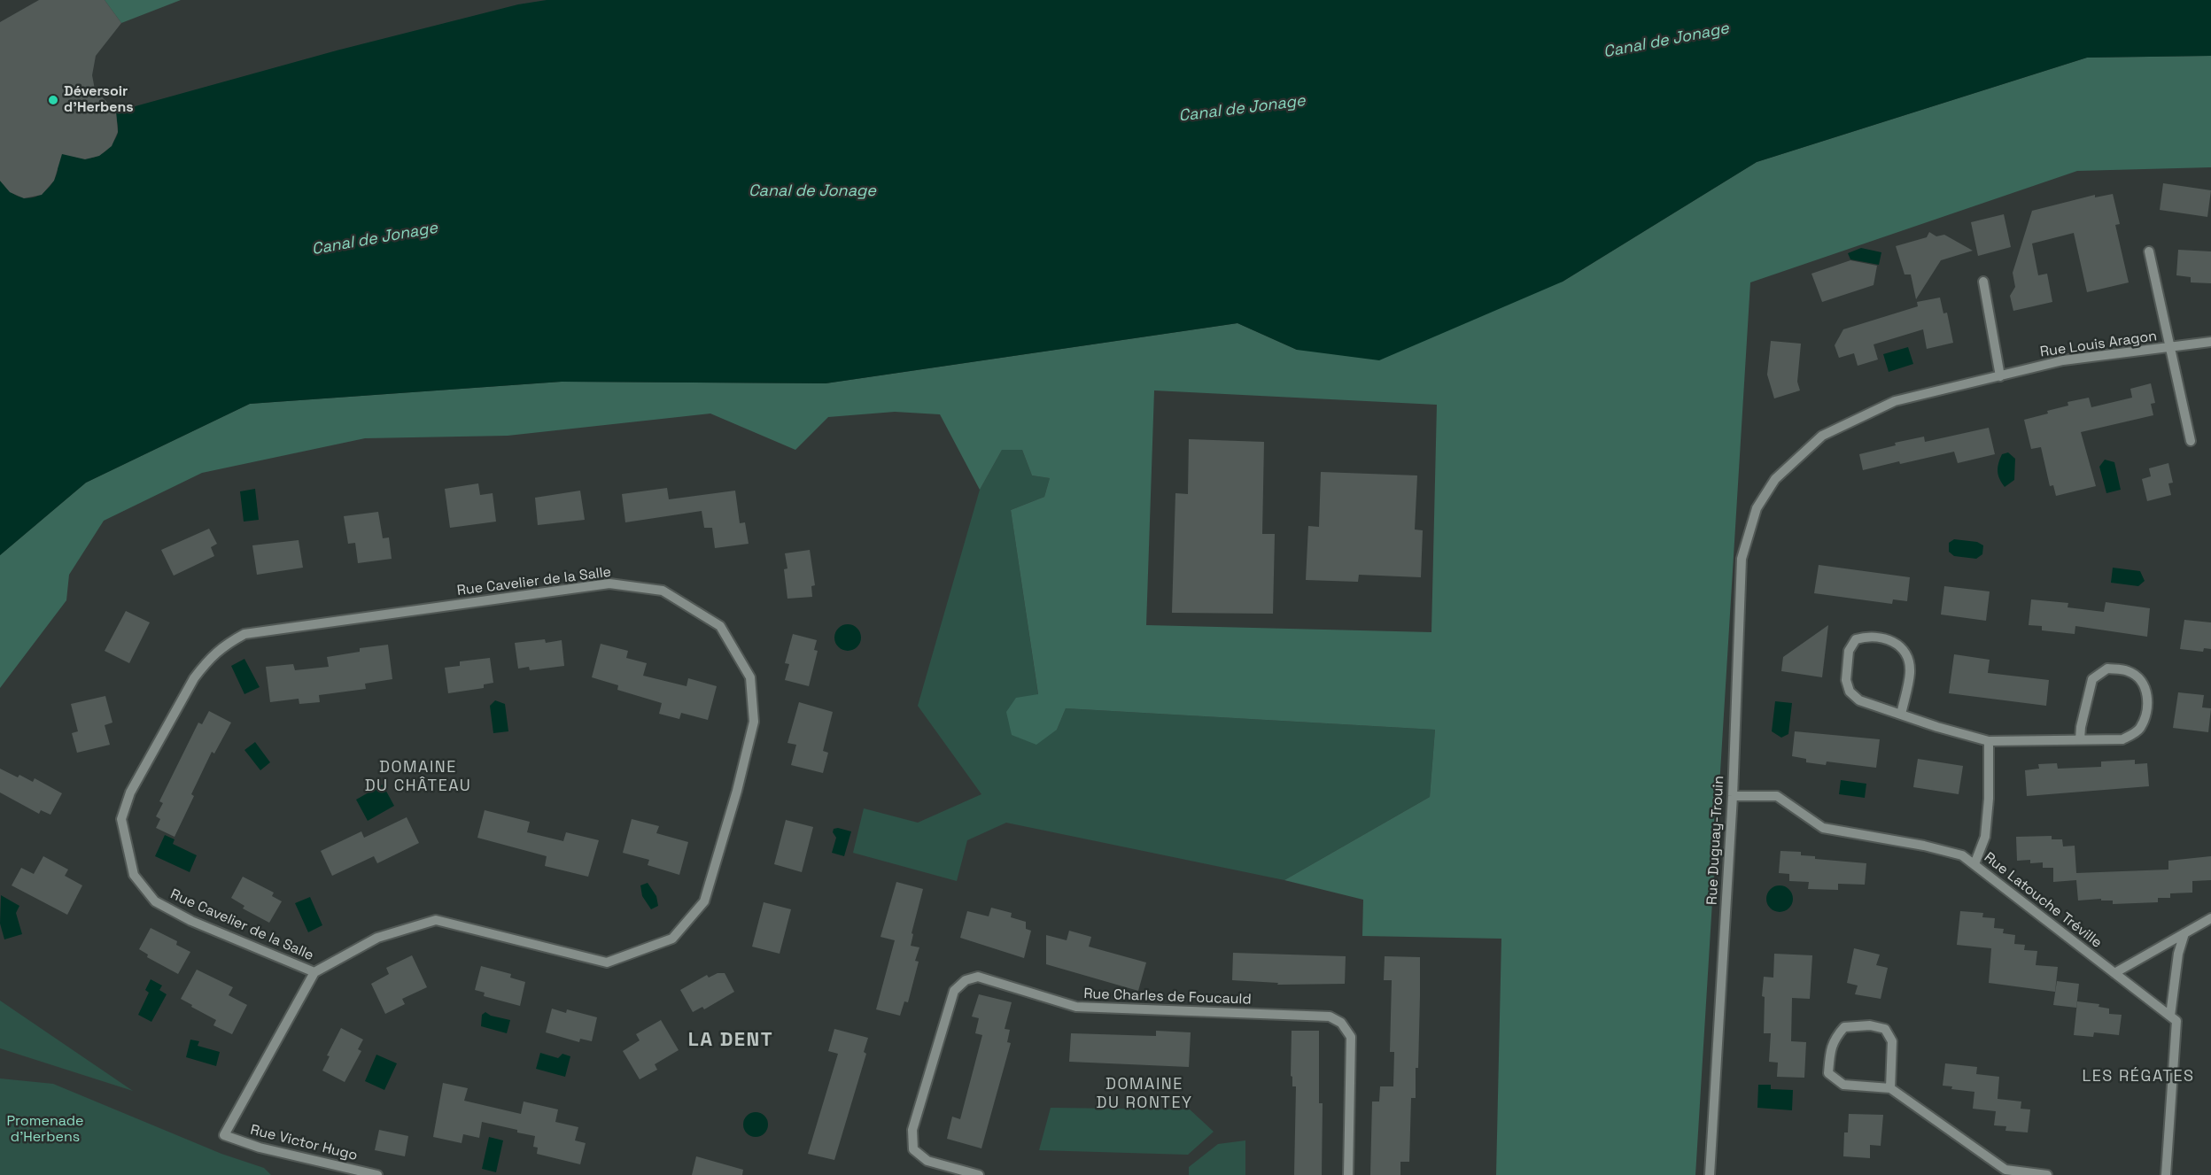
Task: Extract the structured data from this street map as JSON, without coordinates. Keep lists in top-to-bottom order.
{
  "streets": {
    "street": [
      "Rue Louis Aragon",
      "Rue Cavelier de la Salle",
      "Rue Duguay-Trouin",
      "Rue Latouche Tréville",
      "Rue Charles de Foucauld",
      "Rue Victor Hugo"
    ]
  },
  "crossings": [
    ["Rue Louis Aragon", "Rue Duguay-Trouin"],
    ["Rue Cavelier de la Salle", "Rue Victor Hugo"],
    ["Rue Duguay-Trouin", "Rue Latouche Tréville"]
  ],
  "districts": [
    "DOMAINE DU CHÂTEAU",
    "LA DENT",
    "LES RÉGATES",
    "DOMAINE DU RONTEY"
  ],
  "water": ["Canal de Jonage"],
  "parks": ["Promenade d'Herbens"],
  "places": ["Déversoir d'Herbens"]
}
